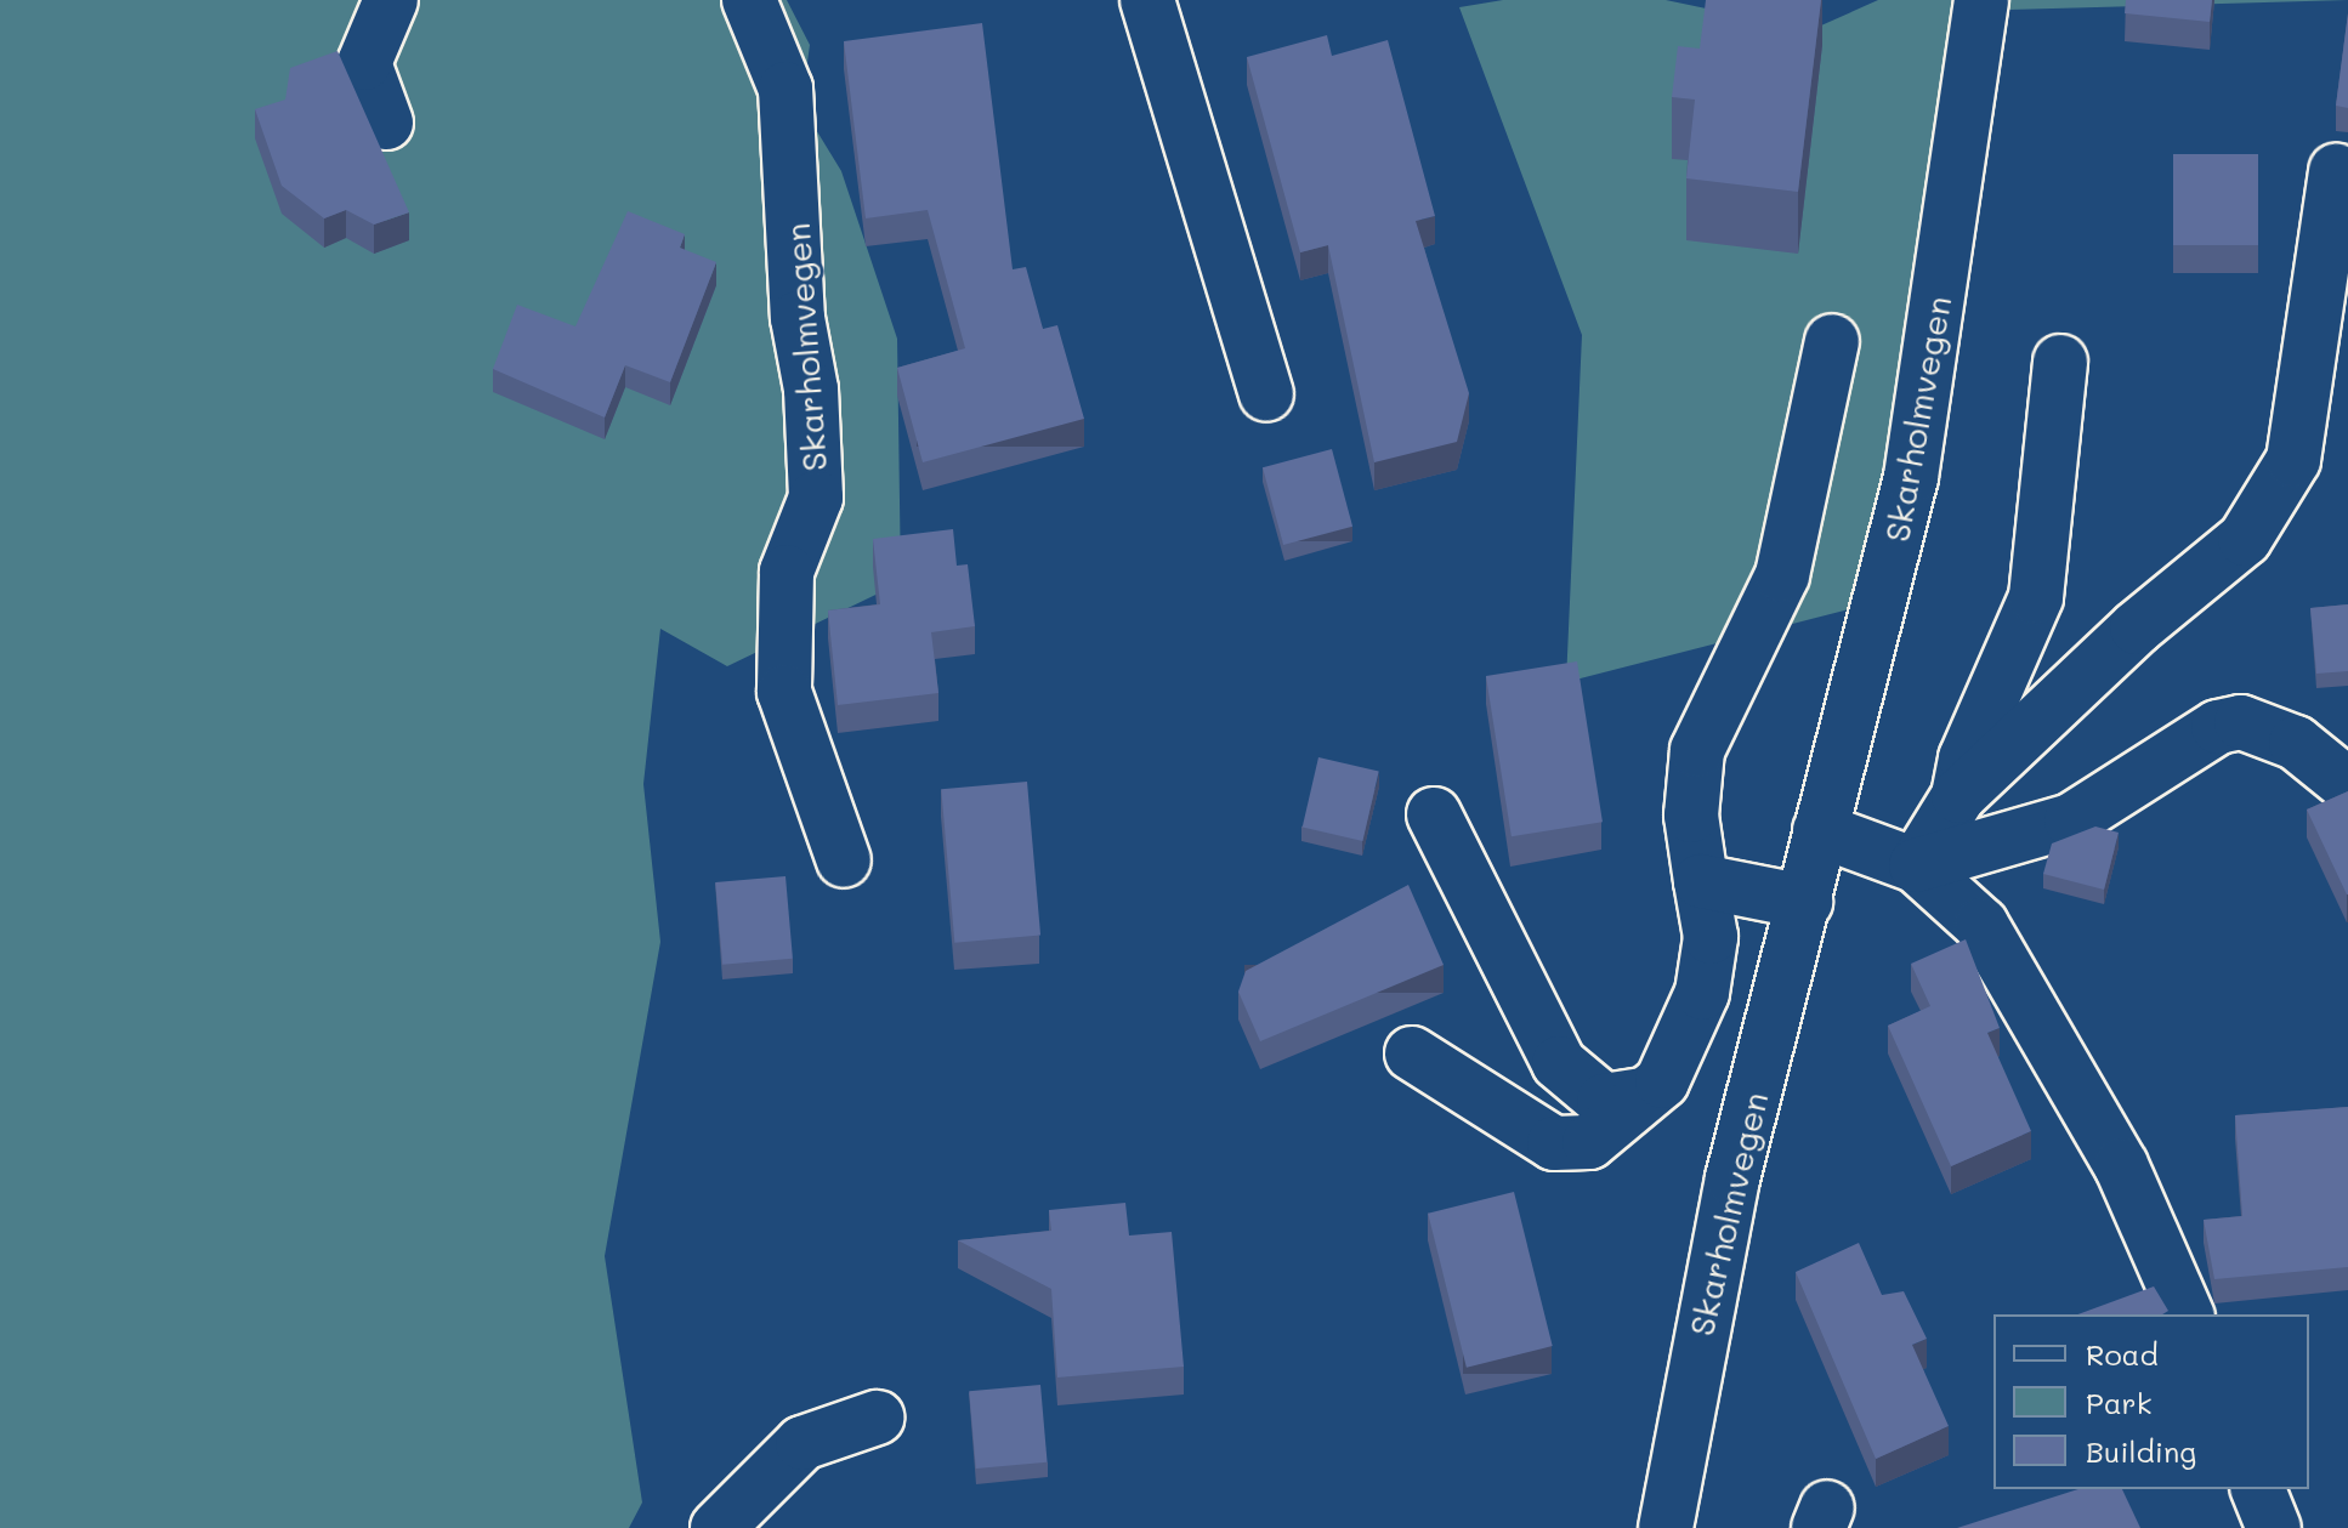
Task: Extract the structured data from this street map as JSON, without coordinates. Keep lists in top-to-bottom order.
{
  "streets": {
    "street": ["Skarholmvegen"]
  },
  "legend": ["Road", "Park", "Building"]
}
